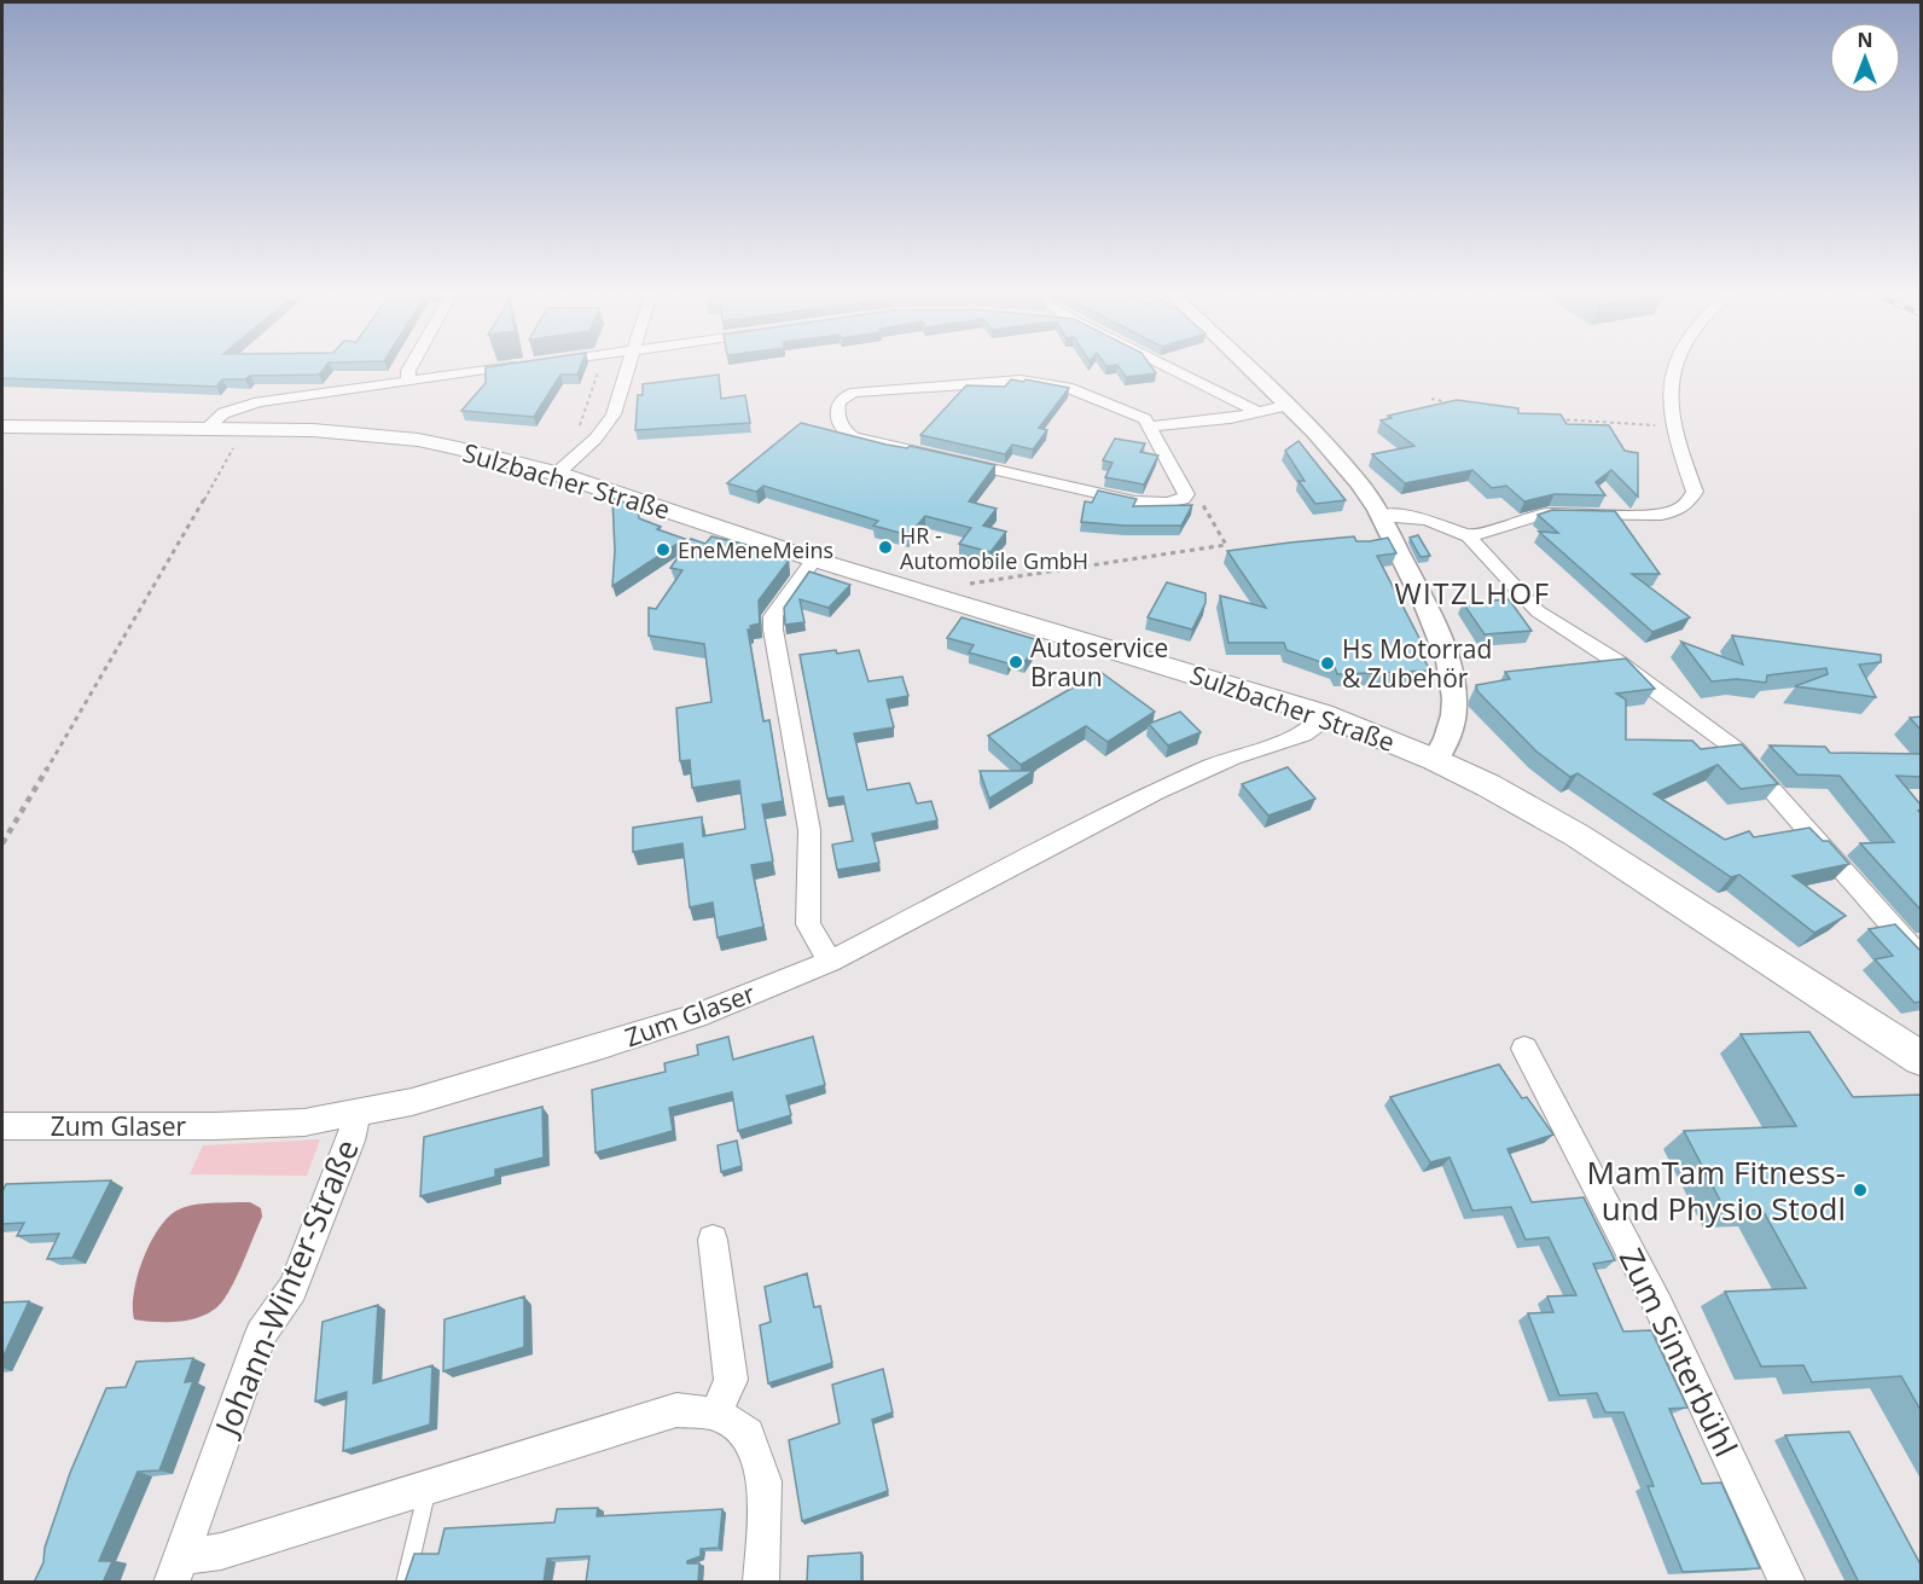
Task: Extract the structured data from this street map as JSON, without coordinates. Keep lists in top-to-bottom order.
{
  "streets": {
    "main road": ["Sulzbacher Straße"],
    "street": ["Zum Glaser", "Johann-Winter-Straße", "Zum Sinterbühl"]
  },
  "crossings": [
    ["Sulzbacher Straße", "Zum Glaser"],
    ["Zum Glaser", "Johann-Winter-Straße"]
  ],
  "districts": ["WITZLHOF"],
  "places": [
    "HR - Automobile GmbH",
    "EneMeneMeins",
    "Autoservice Braun",
    "Hs Motorrad & Zubehör",
    "MamTam Fitness- und Physio Stodl"
  ],
  "north": "top"
}
